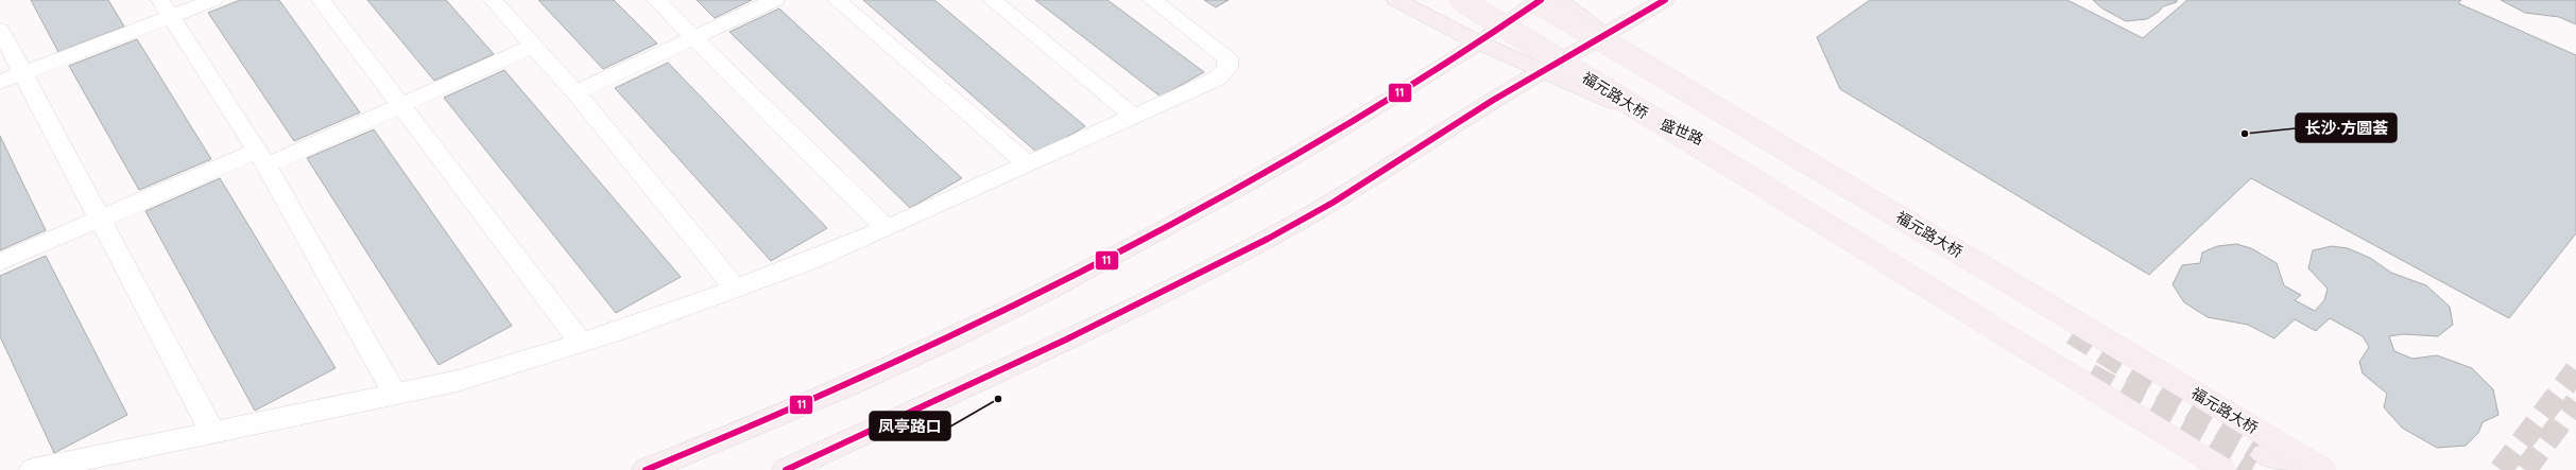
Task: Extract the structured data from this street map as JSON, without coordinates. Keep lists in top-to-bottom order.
{
  "streets": {
    "main road": ["福元路大桥", "盛世路"]
  },
  "places": ["长沙·方圆荟", "凤亭路口"],
  "lines": ["transit line 11"]
}
